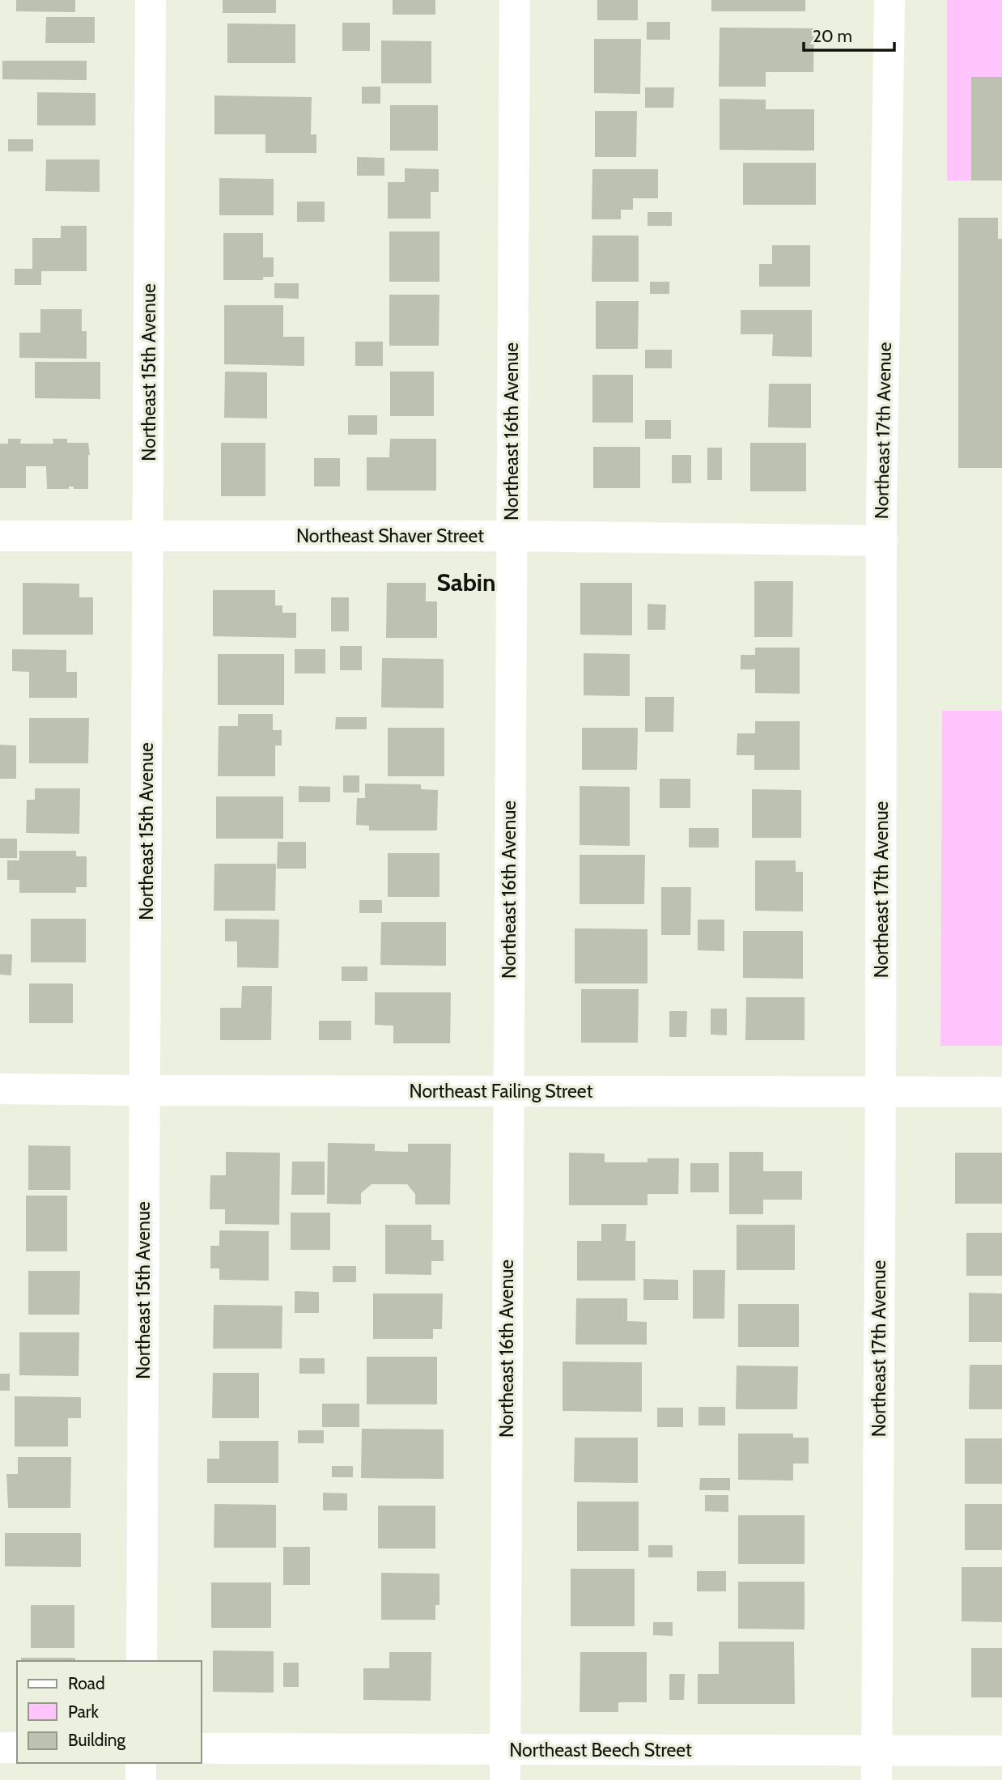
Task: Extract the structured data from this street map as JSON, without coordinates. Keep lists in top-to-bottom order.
{
  "streets": {
    "street": [
      "Northeast 15th Avenue",
      "Northeast 17th Avenue",
      "Northeast 16th Avenue",
      "Northeast Shaver Street",
      "Northeast Failing Street",
      "Northeast Beech Street"
    ]
  },
  "crossings": [
    ["Northeast 15th Avenue", "Northeast Shaver Street"],
    ["Northeast 15th Avenue", "Northeast Failing Street"],
    ["Northeast 17th Avenue", "Northeast Shaver Street"],
    ["Northeast 17th Avenue", "Northeast Failing Street"],
    ["Northeast 17th Avenue", "Northeast Beech Street"],
    ["Northeast 16th Avenue", "Northeast Shaver Street"],
    ["Northeast 16th Avenue", "Northeast Failing Street"],
    ["Northeast 16th Avenue", "Northeast Beech Street"]
  ],
  "districts": ["Sabin"],
  "legend": ["Road", "Park", "Building"],
  "scale_bar": "20 m"
}
